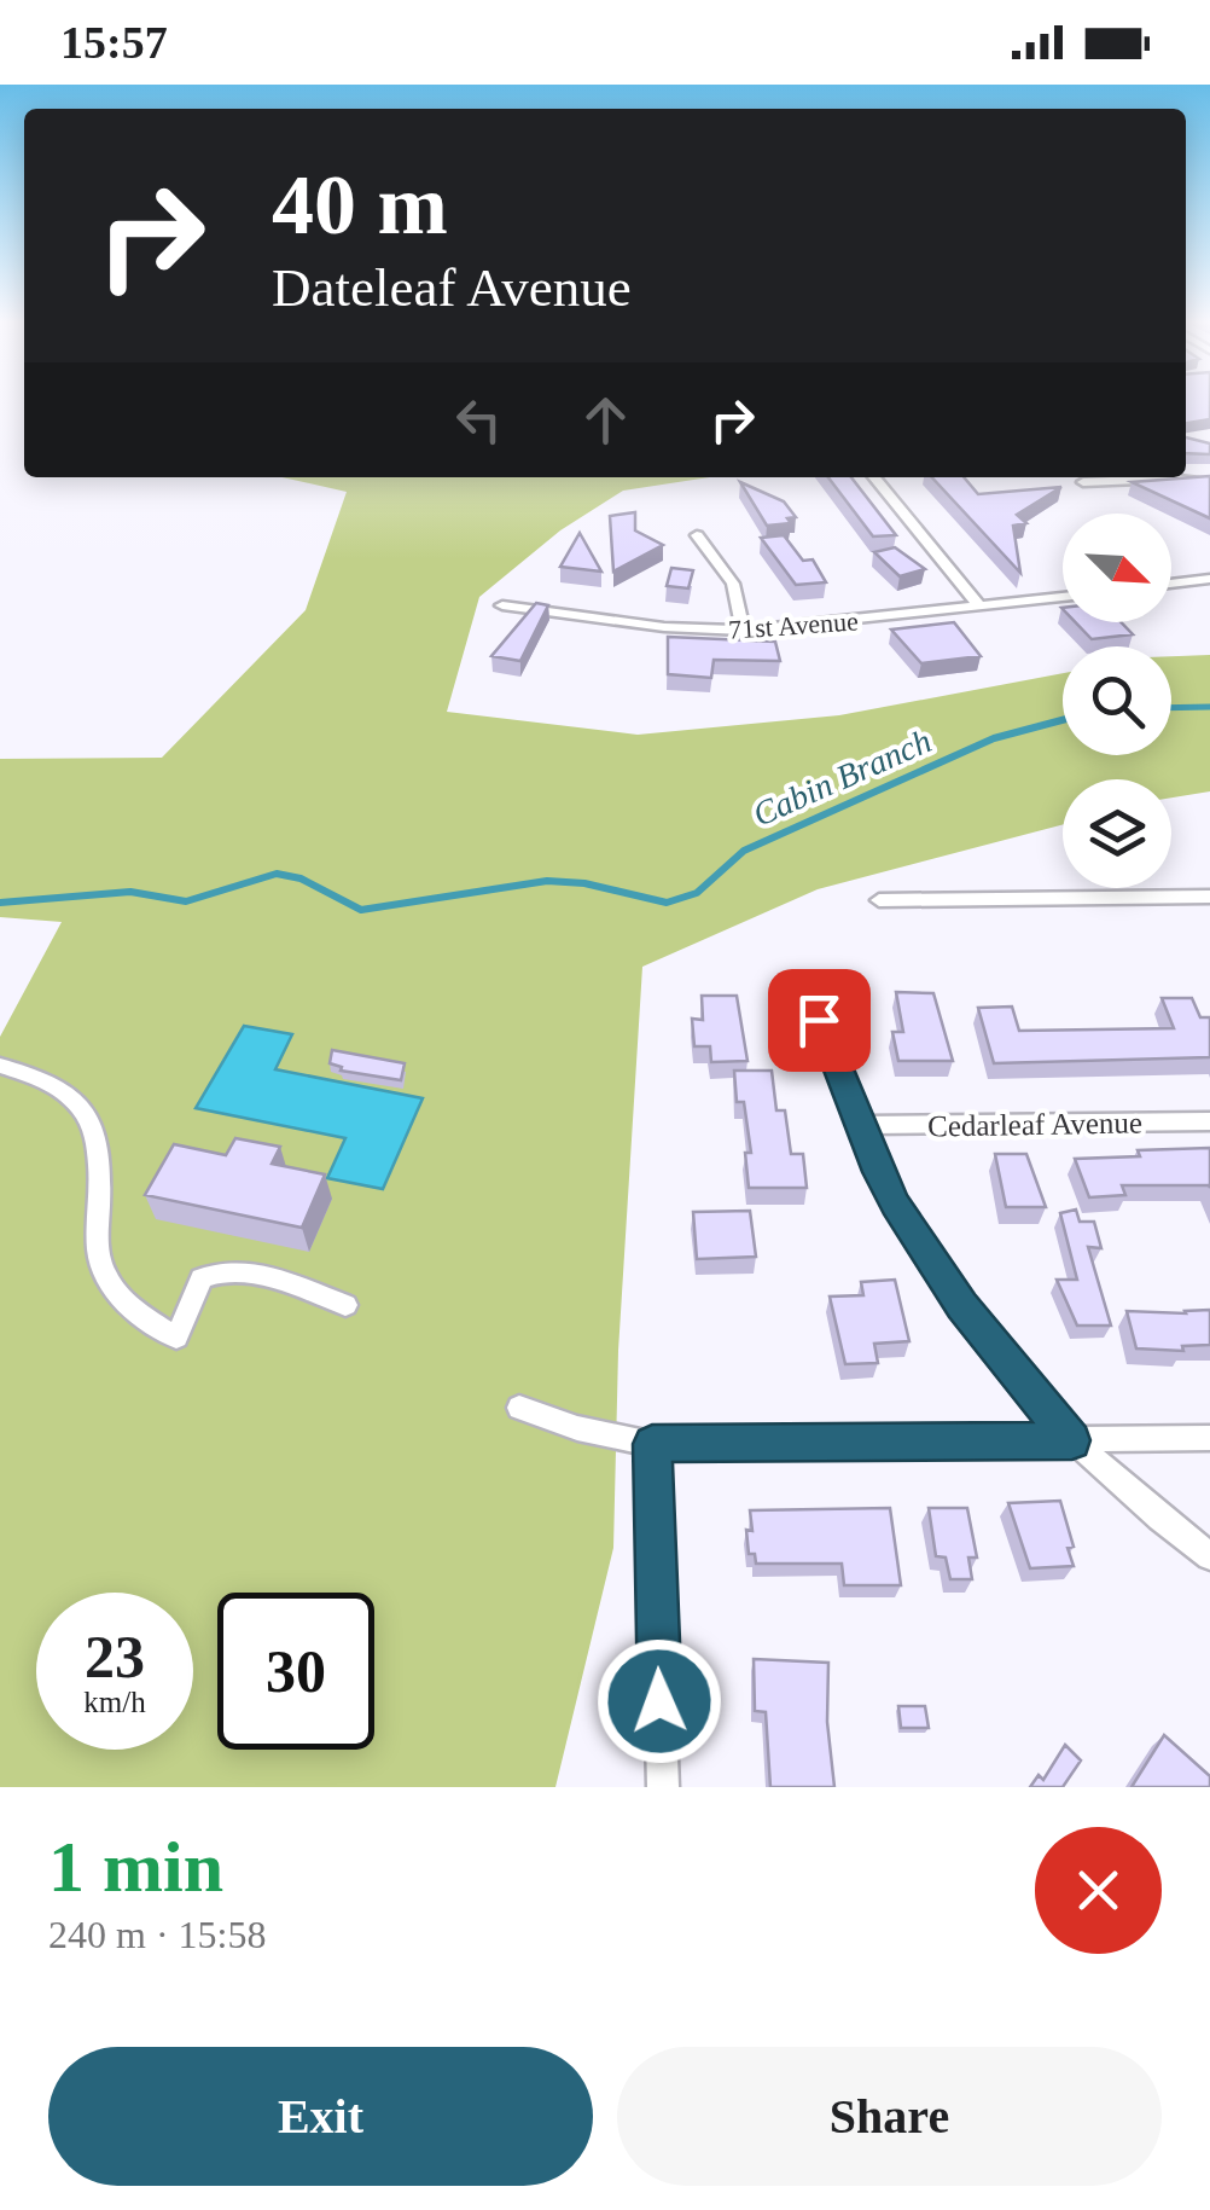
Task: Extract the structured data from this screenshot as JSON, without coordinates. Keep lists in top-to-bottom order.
{
  "streets": {
    "street": ["71st Avenue", "Cedarleaf Avenue"]
  },
  "water": ["Cabin Branch"],
  "north": "bottom right",
  "page": {
    "status": "15:57",
    "turn": ["40 m", "Dateleaf Avenue"],
    "speed": "23 km/h",
    "limit": "30",
    "heading": ["1 min", "240 m · 15:58"],
    "buttons": ["Exit", "Share"]
  }
}
